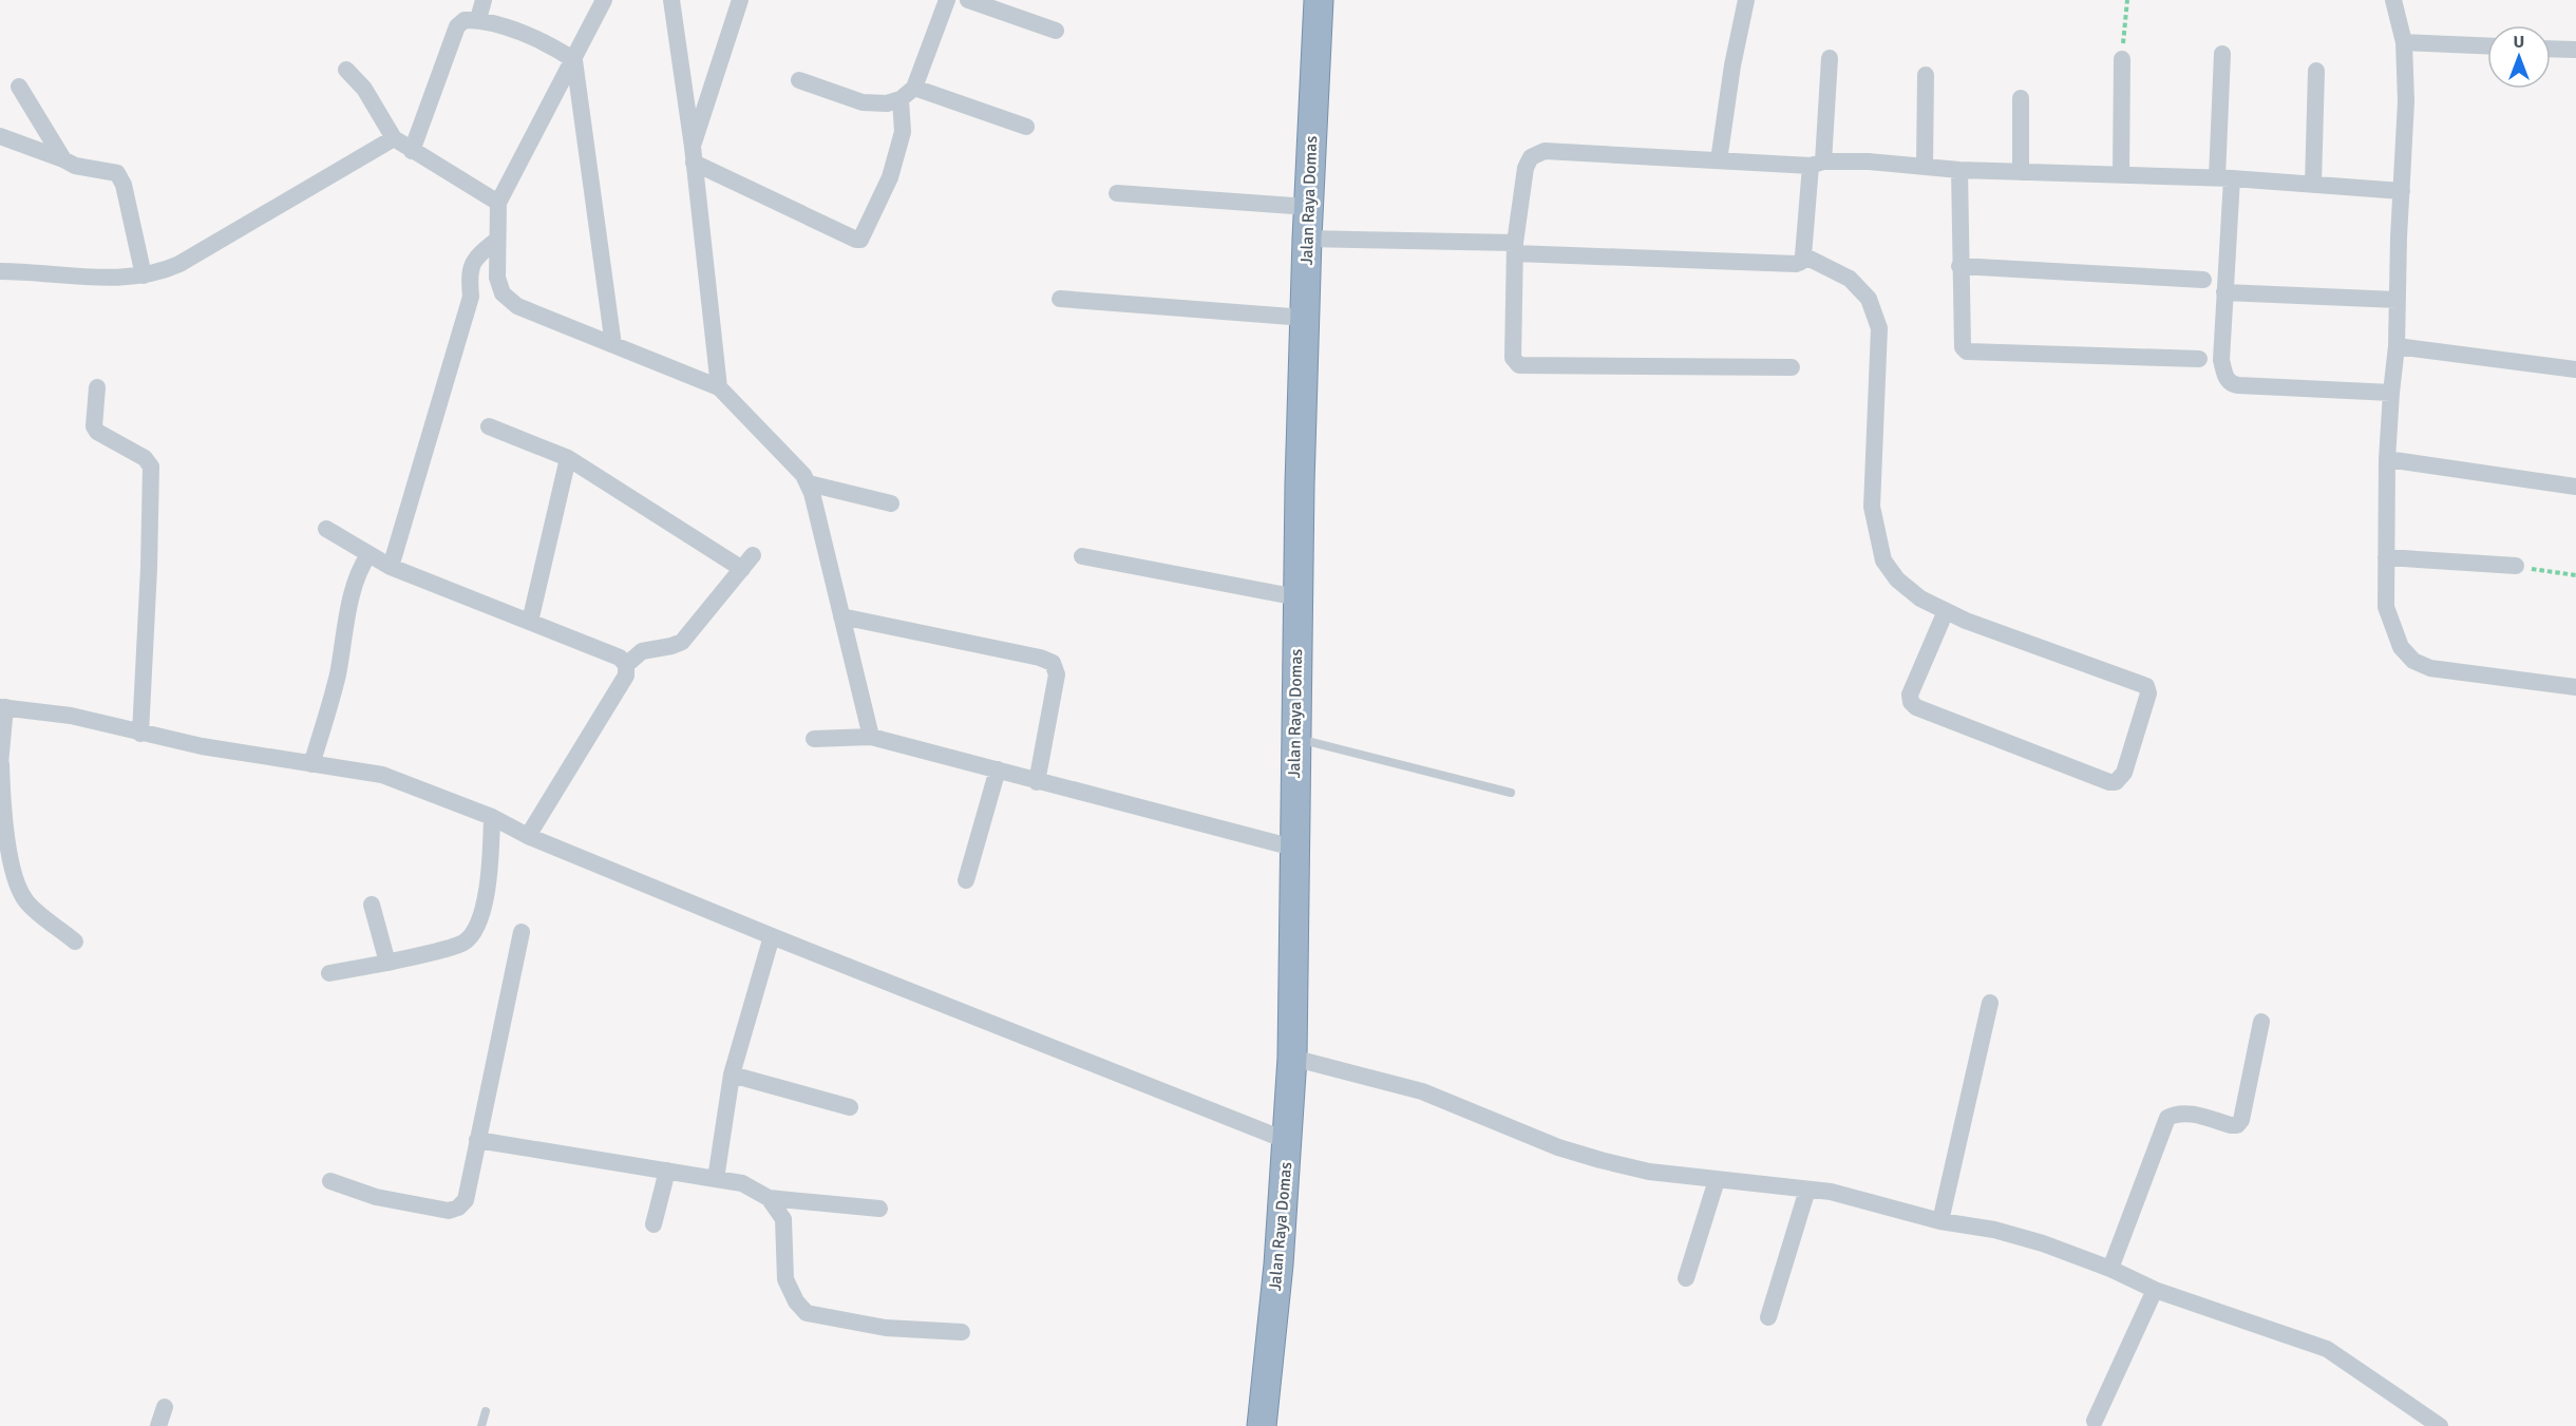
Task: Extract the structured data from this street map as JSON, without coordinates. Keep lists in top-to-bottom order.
{
  "streets": {
    "highway": ["Jalan Raya Domas"]
  },
  "north": "top"
}
